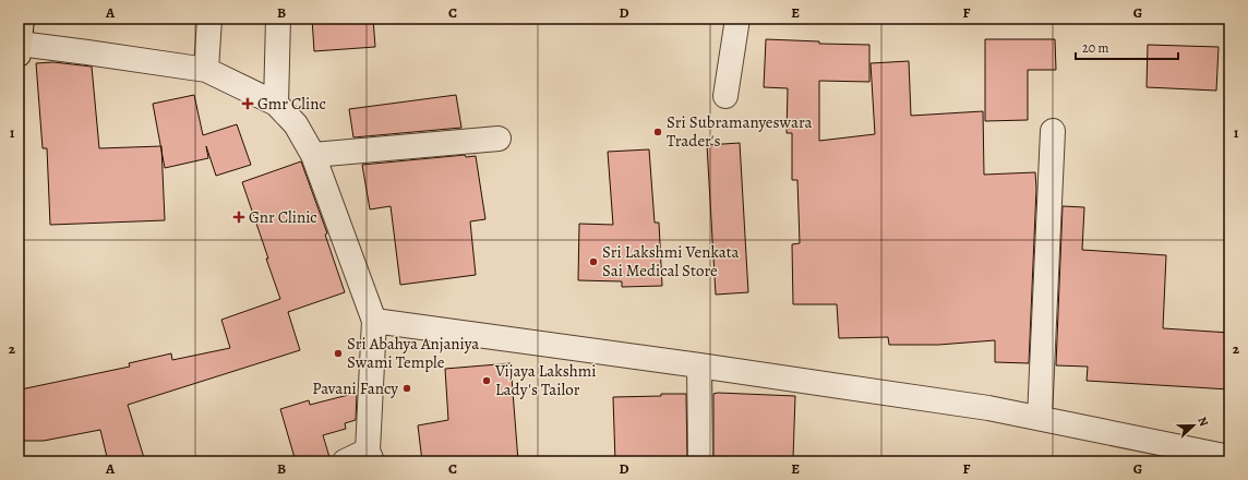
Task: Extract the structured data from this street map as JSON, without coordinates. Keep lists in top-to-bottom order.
{
  "places": {
    "health": ["Gmr Clinc", "Gnr Clinic"],
    "other": [
      "Sri Subramanyeswara Trader's",
      "Sri Lakshmi Venkata Sai Medical Store",
      "Sri Abahya Anjaniya Swami Temple",
      "Vijaya Lakshmi Lady's Tailor",
      "Pavani Fancy"
    ]
  },
  "scale_bar": "20 m",
  "north": "right",
  "grid": {
    "columns": [
      "A",
      "B",
      "C",
      "D",
      "E",
      "F",
      "G"
    ],
    "rows": ["1", "2"]
  }
}
